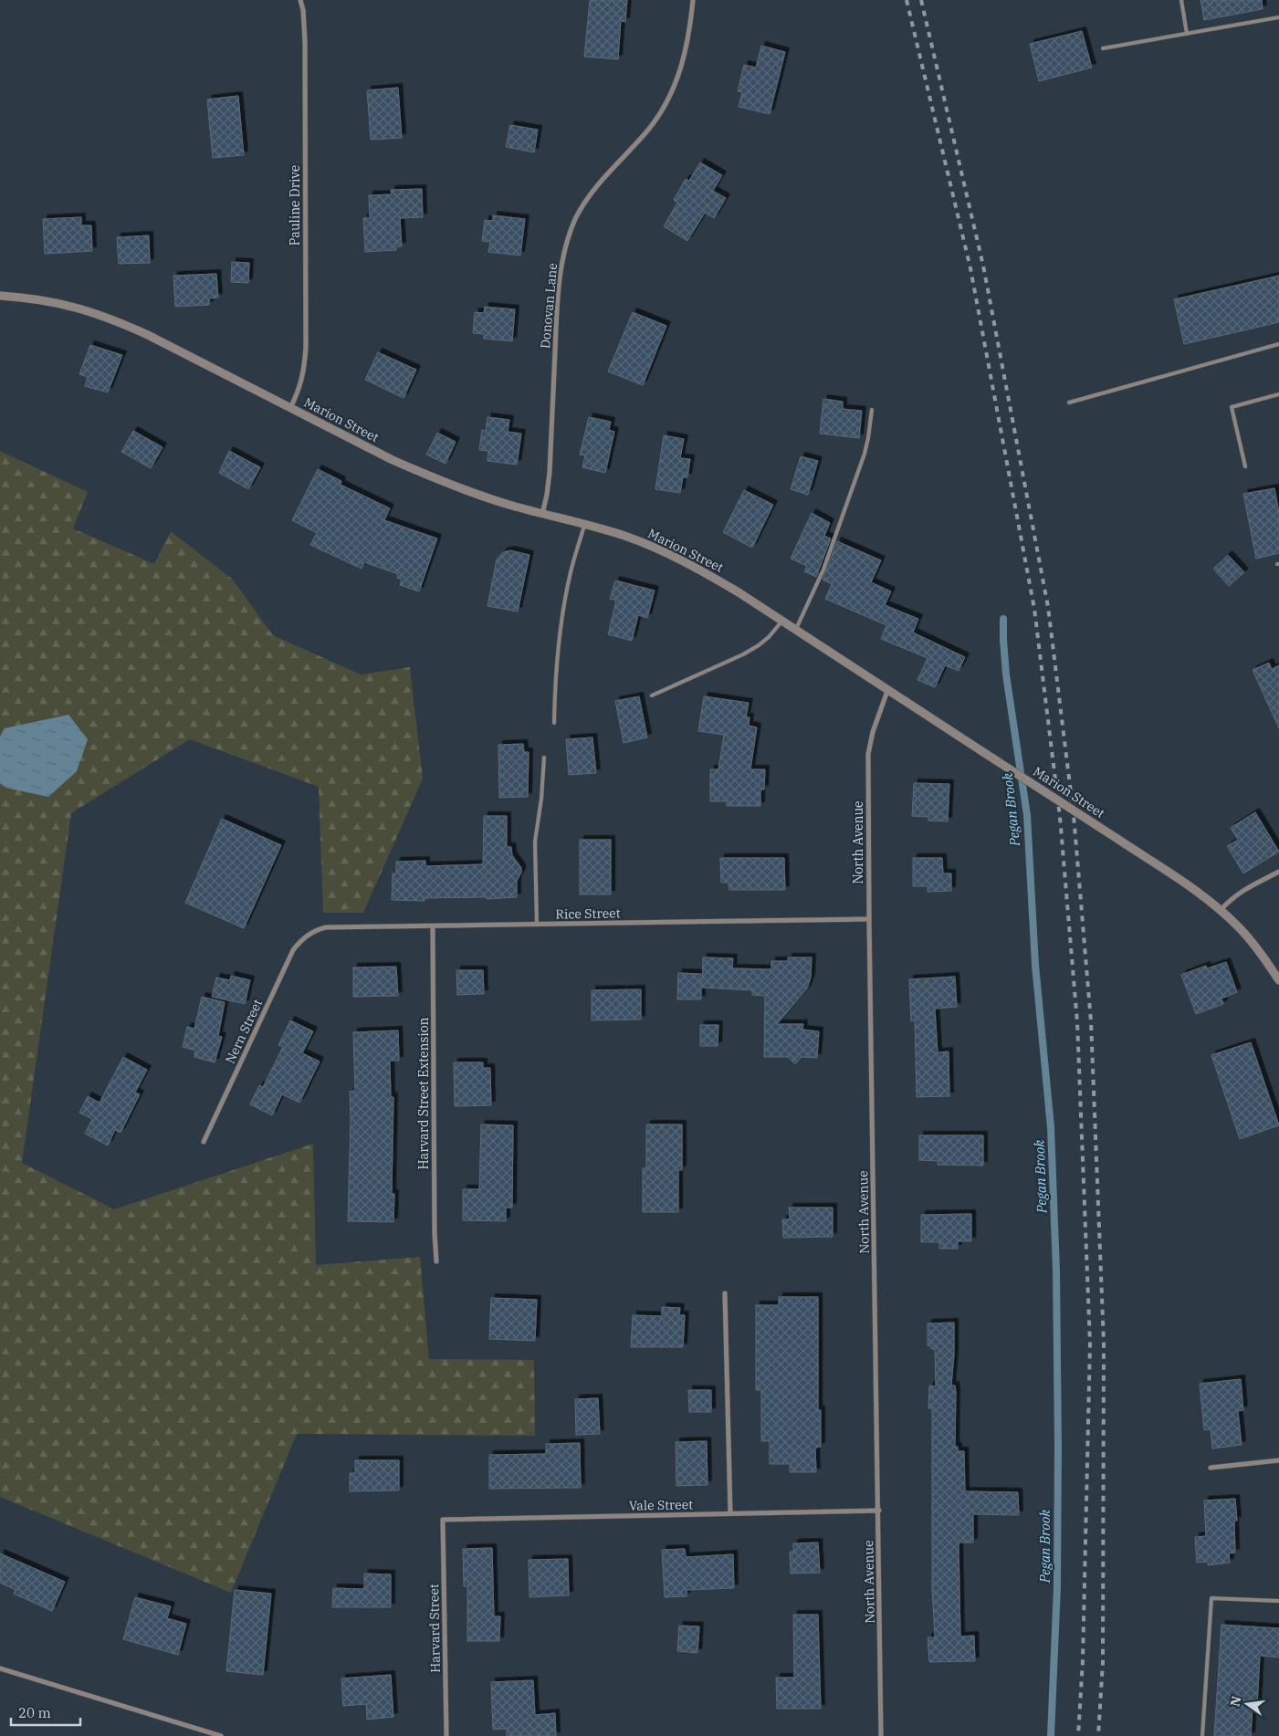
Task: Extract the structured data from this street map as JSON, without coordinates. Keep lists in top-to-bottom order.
{
  "streets": {
    "street": [
      "Pauline Drive",
      "Donovan Lane",
      "Marion Street",
      "North Avenue",
      "Rice Street",
      "Nern Street",
      "Harvard Street Extension",
      "Vale Street",
      "Harvard Street"
    ]
  },
  "crossings": [
    ["Pauline Drive", "Marion Street"],
    ["Donovan Lane", "Marion Street"],
    ["Marion Street", "North Avenue"],
    ["North Avenue", "Rice Street"],
    ["North Avenue", "Vale Street"],
    ["Rice Street", "Nern Street"],
    ["Rice Street", "Harvard Street Extension"],
    ["Vale Street", "Harvard Street"]
  ],
  "water": ["Pegan Brook"],
  "scale_bar": "20 m",
  "north": "left"
}
